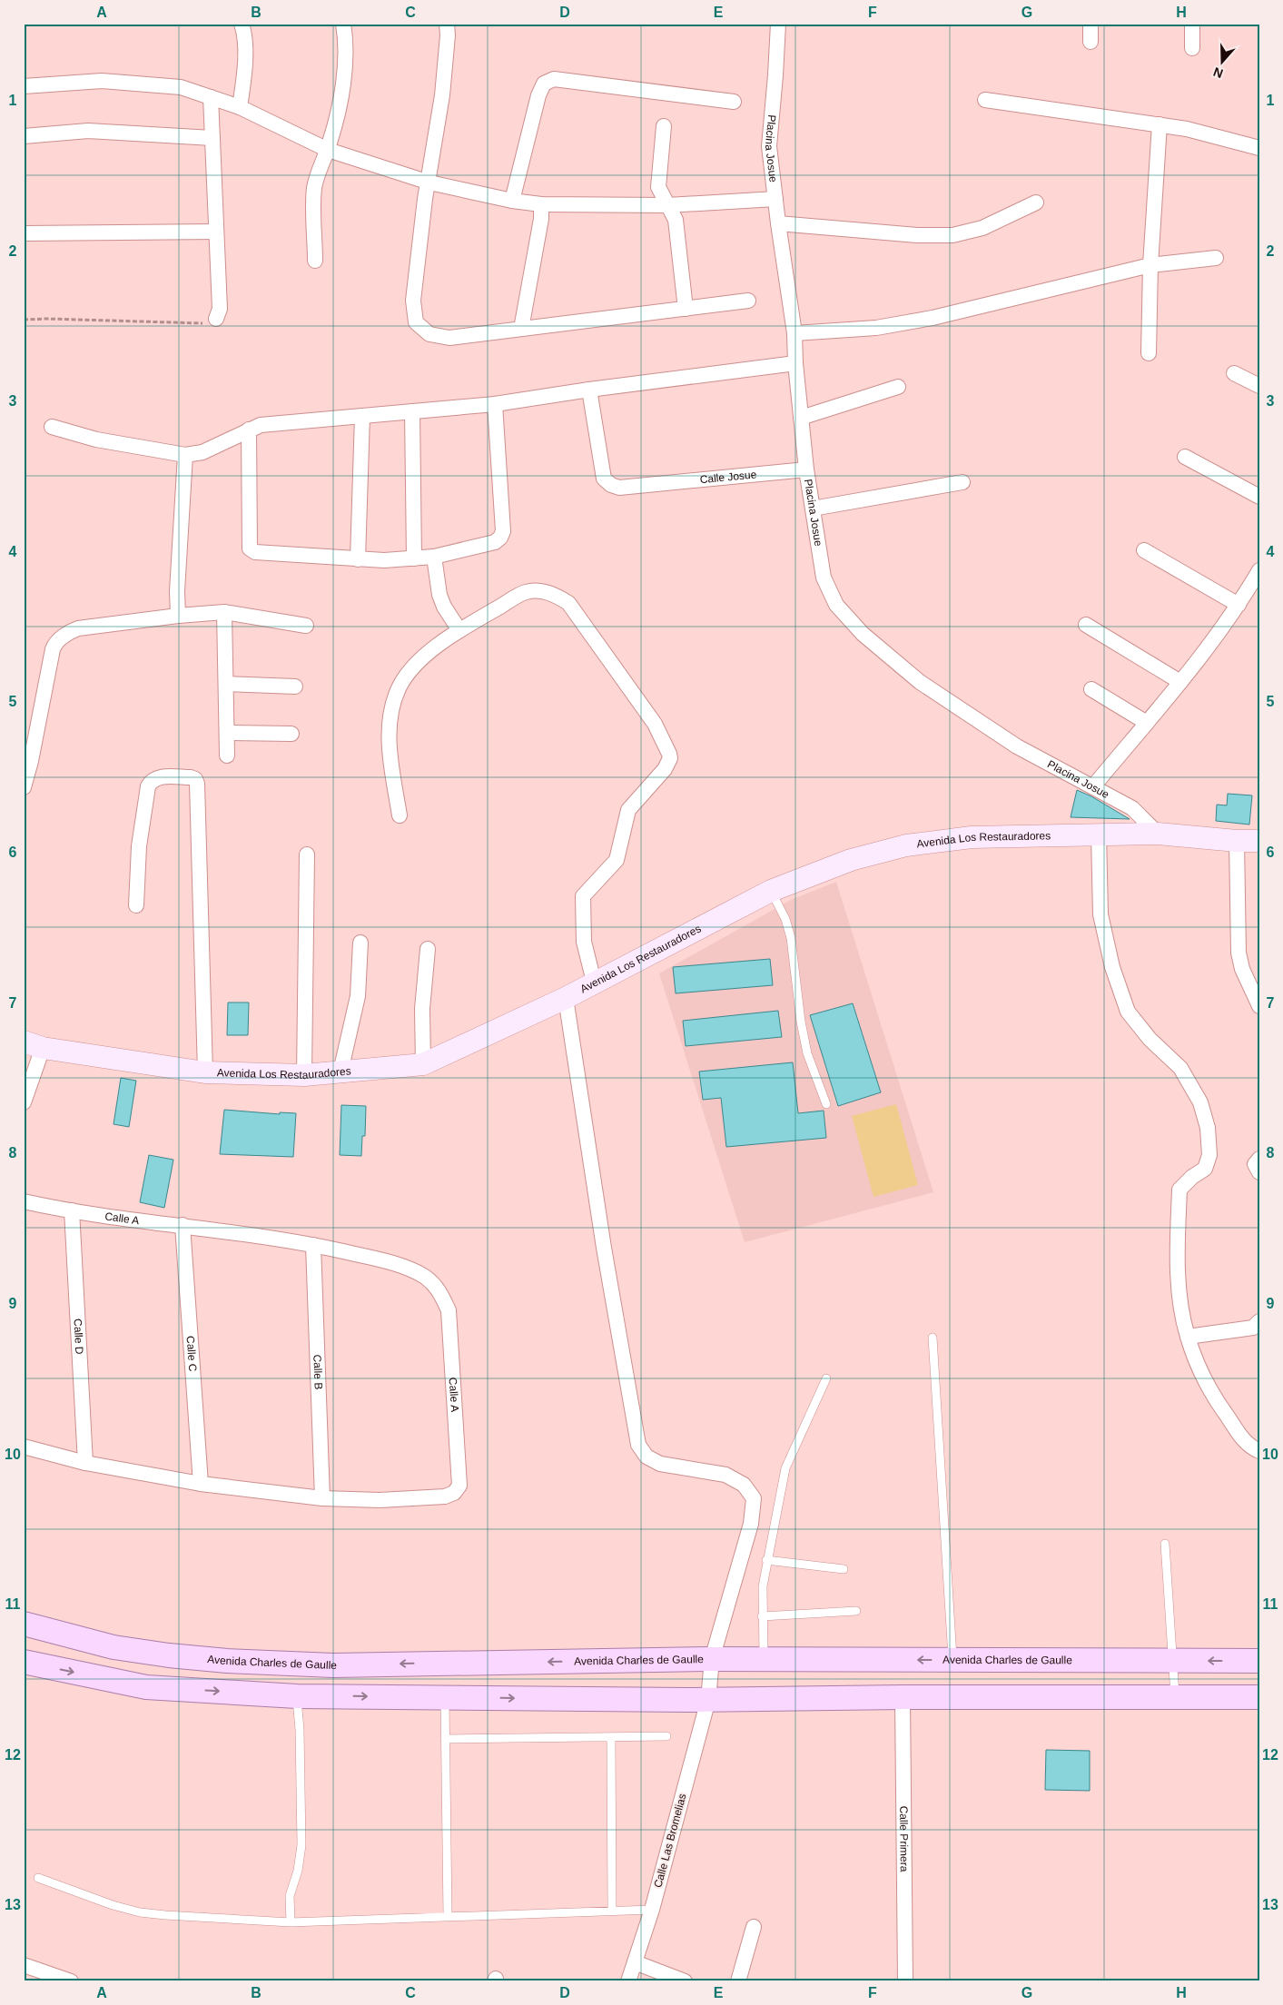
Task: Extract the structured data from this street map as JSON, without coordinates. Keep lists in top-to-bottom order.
{
  "streets": {
    "main road": ["Avenida Charles de Gaulle"],
    "street": [
      "Placina Josue",
      "Calle Josue",
      "Avenida Los Restauradores",
      "Calle A",
      "Calle D",
      "Calle C",
      "Calle B",
      "Calle Primera",
      "Calle Las Bromelias"
    ]
  },
  "crossings": [
    ["Placina Josue", "Calle Josue"],
    ["Placina Josue", "Avenida Los Restauradores"],
    ["Avenida Los Restauradores", "Calle Las Bromelias"],
    ["Calle A", "Calle D"],
    ["Calle A", "Calle C"],
    ["Calle A", "Calle B"],
    ["Avenida Charles de Gaulle", "Calle Las Bromelias"]
  ],
  "north": "bottom",
  "grid": {
    "columns": [
      "A",
      "B",
      "C",
      "D",
      "E",
      "F",
      "G",
      "H"
    ],
    "rows": [
      "1",
      "2",
      "3",
      "4",
      "5",
      "6",
      "7",
      "8",
      "9",
      "10",
      "11",
      "12",
      "13"
    ]
  }
}
